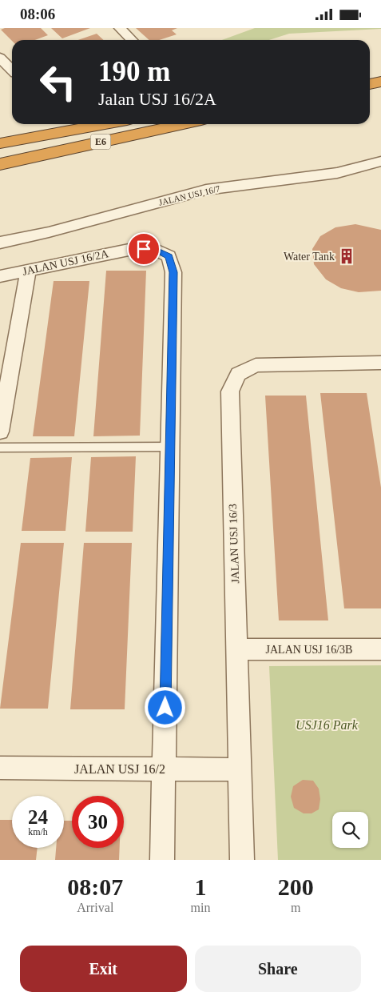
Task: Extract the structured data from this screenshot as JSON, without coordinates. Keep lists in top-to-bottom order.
{
  "streets": {
    "highway": ["E6"],
    "street": [
      "JALAN USJ 16/7",
      "JALAN USJ 16/2A",
      "JALAN USJ 16/3",
      "JALAN USJ 16/3B",
      "JALAN USJ 16/2"
    ]
  },
  "crossings": [
    ["JALAN USJ 16/2A", "JALAN USJ 16/2"],
    ["JALAN USJ 16/3", "JALAN USJ 16/3B"],
    ["JALAN USJ 16/3", "JALAN USJ 16/2"]
  ],
  "parks": ["USJ16 Park"],
  "places": {
    "building": ["Water Tank"]
  },
  "page": {
    "status": "08:06",
    "turn": ["190 m", "Jalan USJ 16/2A"],
    "speed": "24 km/h",
    "limit": "30",
    "eta": [
      "08:07",
      "Arrival",
      "1",
      "min",
      "200",
      "m"
    ],
    "buttons": ["Exit", "Share"]
  }
}
